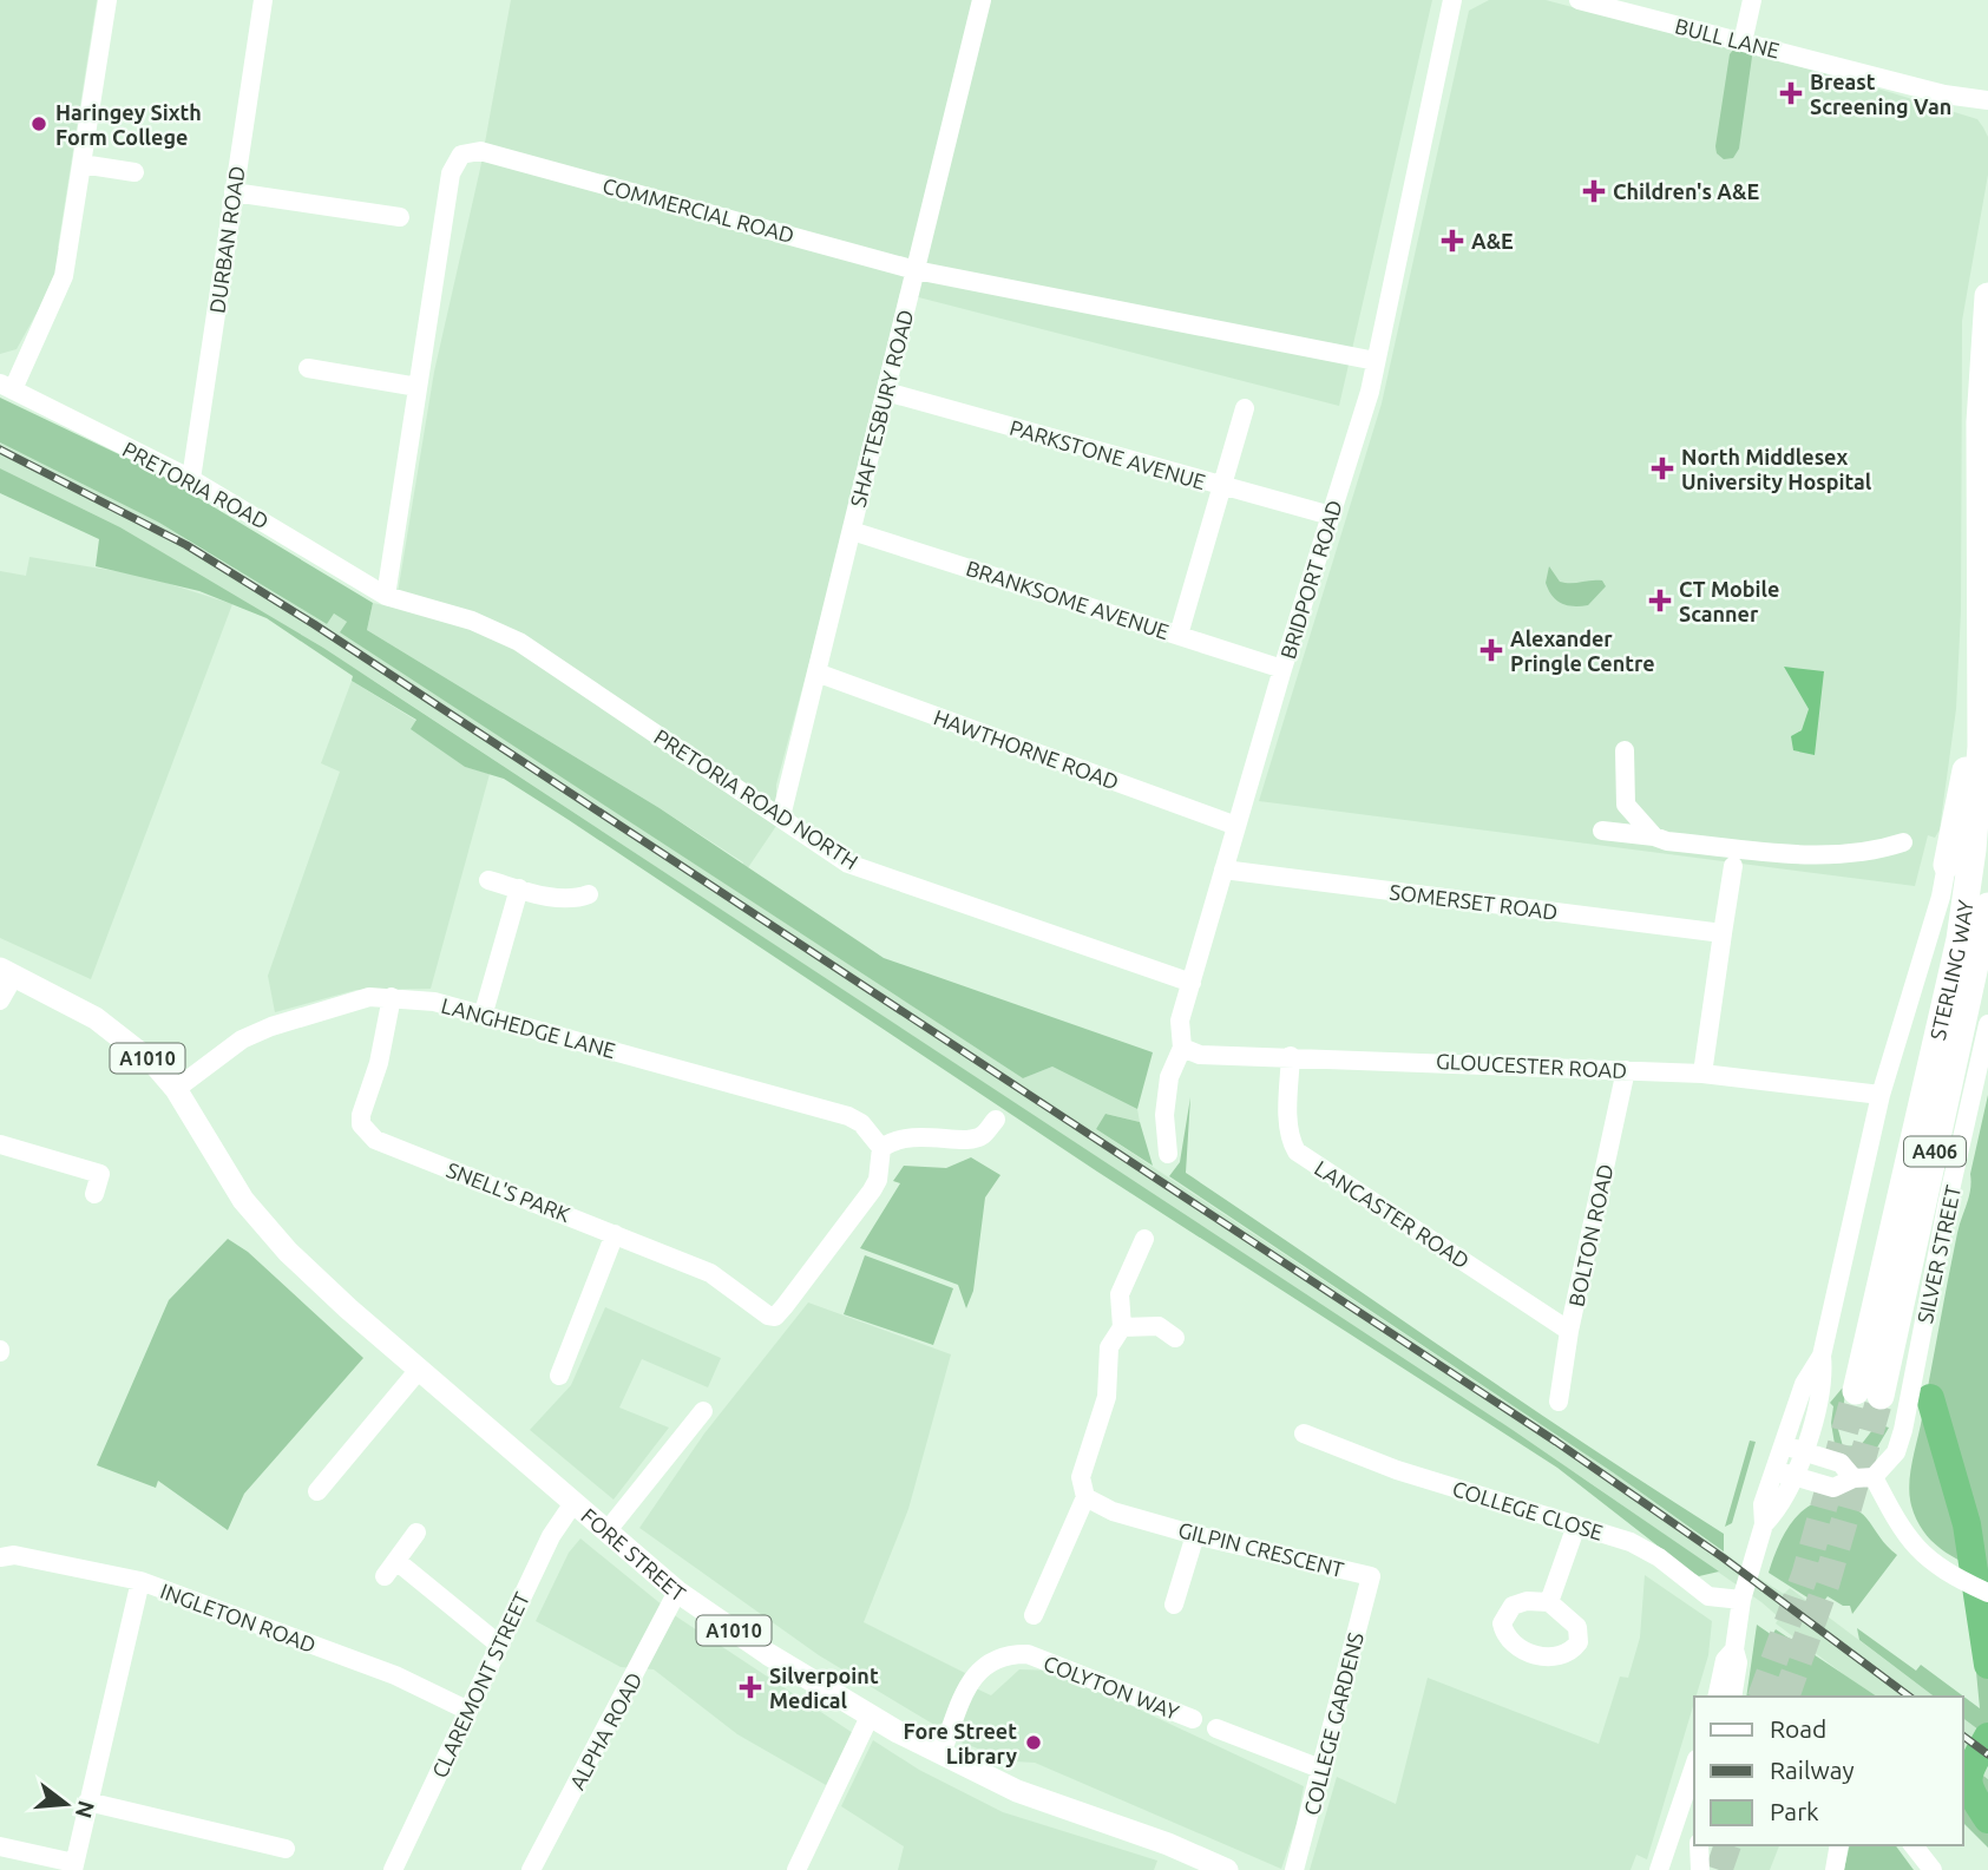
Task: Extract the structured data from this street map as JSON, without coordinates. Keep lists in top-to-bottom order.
{
  "streets": {
    "highway": ["STERLING WAY", "A406"],
    "main road": ["A1010", "FORE STREET"],
    "street": [
      "BULL LANE",
      "COMMERCIAL ROAD",
      "DURBAN ROAD",
      "SHAFTESBURY ROAD",
      "PARKSTONE AVENUE",
      "PRETORIA ROAD",
      "BRIDPORT ROAD",
      "BRANKSOME AVENUE",
      "HAWTHORNE ROAD",
      "PRETORIA ROAD NORTH",
      "SOMERSET ROAD",
      "LANGHEDGE LANE",
      "GLOUCESTER ROAD",
      "SNELL'S PARK",
      "LANCASTER ROAD",
      "BOLTON ROAD",
      "SILVER STREET",
      "COLLEGE CLOSE",
      "GILPIN CRESCENT",
      "INGLETON ROAD",
      "CLAREMONT STREET",
      "COLYTON WAY",
      "COLLEGE GARDENS",
      "ALPHA ROAD"
    ]
  },
  "crossings": [
    ["COMMERCIAL ROAD", "SHAFTESBURY ROAD"],
    ["COMMERCIAL ROAD", "PRETORIA ROAD"],
    ["COMMERCIAL ROAD", "BRIDPORT ROAD"],
    ["COMMERCIAL ROAD", "PRETORIA ROAD NORTH"],
    ["DURBAN ROAD", "PRETORIA ROAD"],
    ["SHAFTESBURY ROAD", "PARKSTONE AVENUE"],
    ["SHAFTESBURY ROAD", "BRANKSOME AVENUE"],
    ["SHAFTESBURY ROAD", "HAWTHORNE ROAD"],
    ["SHAFTESBURY ROAD", "PRETORIA ROAD NORTH"],
    ["PARKSTONE AVENUE", "BRIDPORT ROAD"],
    ["PRETORIA ROAD", "PRETORIA ROAD NORTH"],
    ["BRIDPORT ROAD", "BRANKSOME AVENUE"],
    ["BRIDPORT ROAD", "HAWTHORNE ROAD"],
    ["BRIDPORT ROAD", "PRETORIA ROAD NORTH"],
    ["BRIDPORT ROAD", "SOMERSET ROAD"],
    ["BRIDPORT ROAD", "GLOUCESTER ROAD"],
    ["STERLING WAY", "GLOUCESTER ROAD"],
    ["STERLING WAY", "A406"],
    ["STERLING WAY", "COLLEGE CLOSE"],
    ["LANGHEDGE LANE", "A1010"],
    ["LANGHEDGE LANE", "SNELL'S PARK"],
    ["LANGHEDGE LANE", "FORE STREET"],
    ["A1010", "FORE STREET"],
    ["GLOUCESTER ROAD", "LANCASTER ROAD"],
    ["GLOUCESTER ROAD", "BOLTON ROAD"],
    ["LANCASTER ROAD", "BOLTON ROAD"],
    ["GILPIN CRESCENT", "COLLEGE GARDENS"],
    ["FORE STREET", "CLAREMONT STREET"],
    ["FORE STREET", "COLYTON WAY"],
    ["FORE STREET", "ALPHA ROAD"],
    ["INGLETON ROAD", "CLAREMONT STREET"]
  ],
  "places": {
    "health": [
      "Breast Screening Van",
      "Children's A&E",
      "A&E",
      "North Middlesex University Hospital",
      "CT Mobile Scanner",
      "Alexander Pringle Centre",
      "Silverpoint Medical"
    ],
    "other": ["Haringey Sixth Form College", "Fore Street Library"]
  },
  "legend": ["Road", "Railway", "Park"],
  "north": "right"
}
